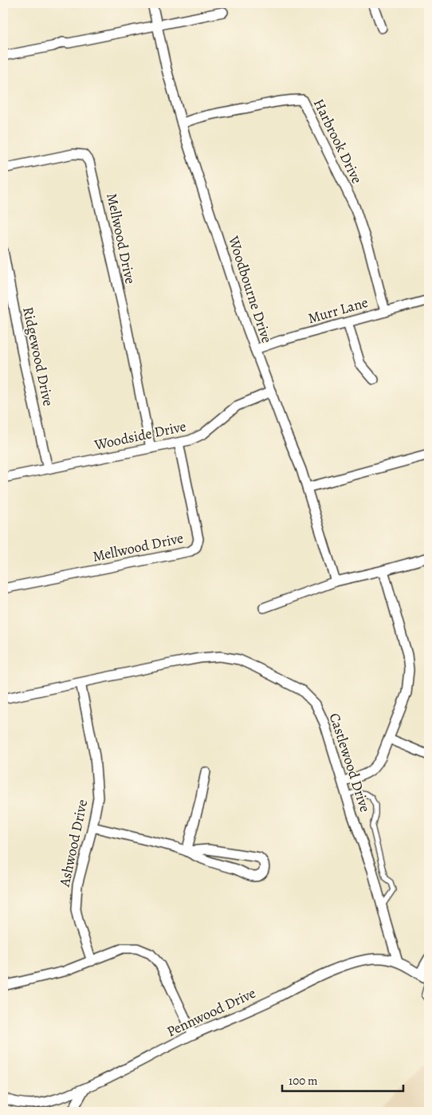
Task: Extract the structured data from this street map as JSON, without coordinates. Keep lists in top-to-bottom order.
{
  "streets": {
    "street": [
      "Harbrook Drive",
      "Mellwood Drive",
      "Woodbourne Drive",
      "Murr Lane",
      "Ridgewood Drive",
      "Woodside Drive",
      "Castlewood Drive",
      "Ashwood Drive",
      "Pennwood Drive"
    ]
  },
  "crossings": [
    ["Harbrook Drive", "Woodbourne Drive"],
    ["Harbrook Drive", "Murr Lane"],
    ["Mellwood Drive", "Woodside Drive"],
    ["Woodbourne Drive", "Murr Lane"],
    ["Woodbourne Drive", "Woodside Drive"],
    ["Ridgewood Drive", "Woodside Drive"],
    ["Castlewood Drive", "Ashwood Drive"],
    ["Castlewood Drive", "Pennwood Drive"]
  ],
  "scale_bar": "100 m"
}
